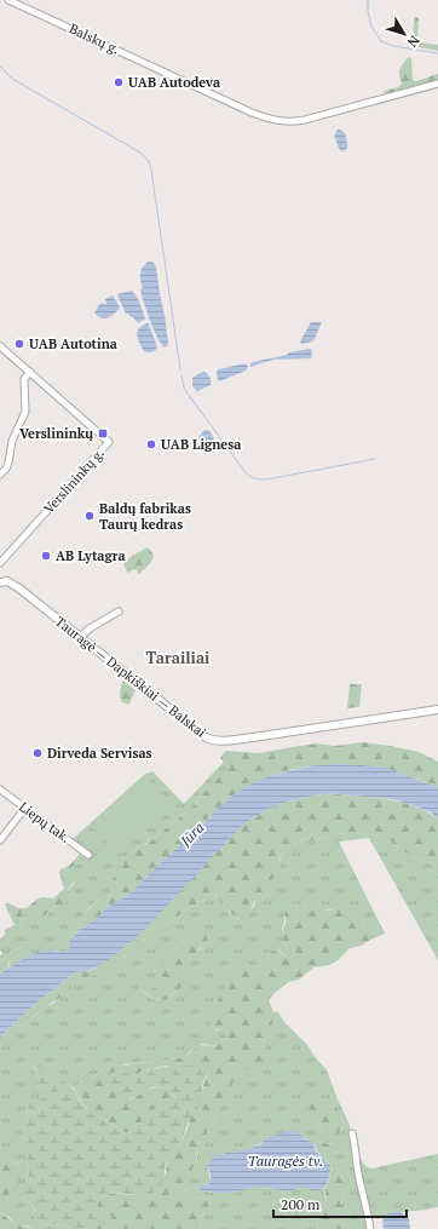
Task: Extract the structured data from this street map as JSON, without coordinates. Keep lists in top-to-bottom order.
{
  "streets": {
    "main road": ["Tauragė — Dapkiškiai — Balskai"],
    "street": ["Balskų g.", "Verslininkų g.", "Liepų tak."]
  },
  "districts": ["Tarailiai"],
  "water": ["Jūra", "Tauragės tv."],
  "places": {
    "other": [
      "UAB Autodeva",
      "UAB Autotina",
      "UAB Lignesa",
      "Baldų fabrikas Taurų kedras",
      "AB Lytagra",
      "Dirveda Servisas"
    ],
    "transit": ["Verslininkų"]
  },
  "scale_bar": "200 m",
  "north": "bottom right"
}
